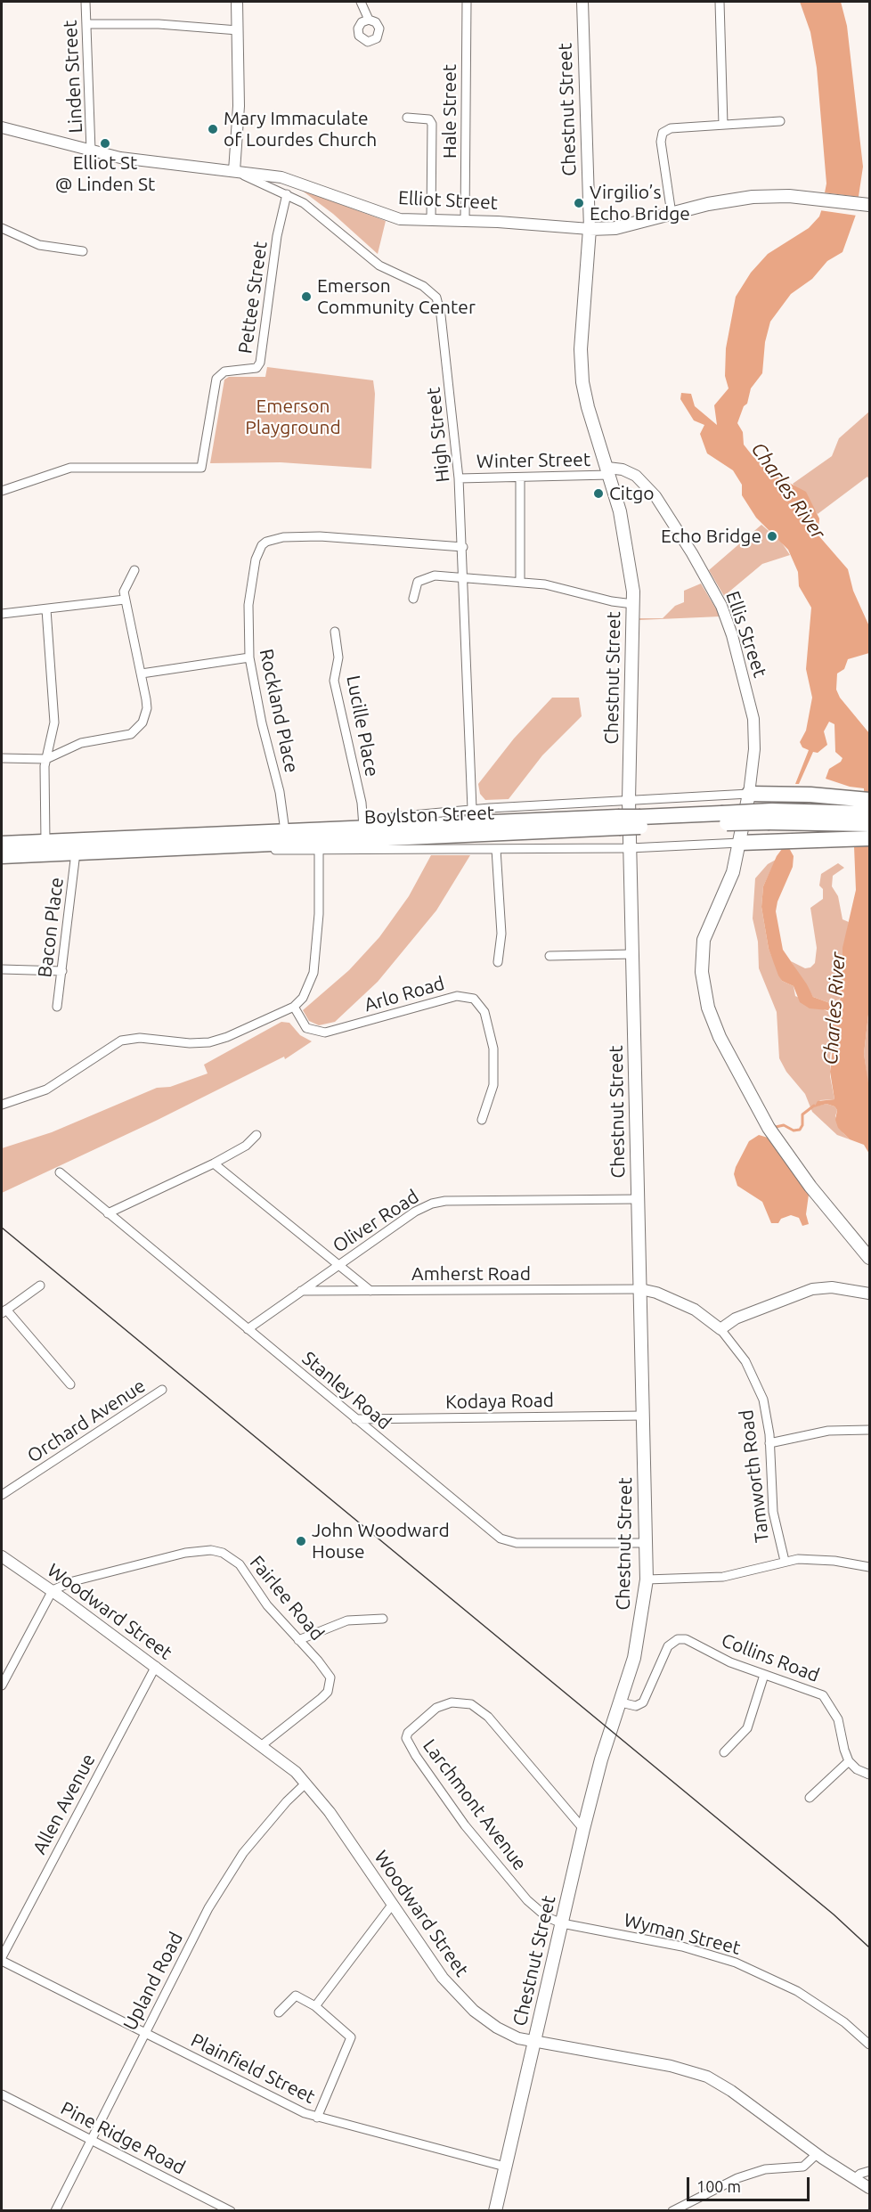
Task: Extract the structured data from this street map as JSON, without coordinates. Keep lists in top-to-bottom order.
{
  "streets": {
    "highway": ["Boylston Street"],
    "main road": ["Chestnut Street", "Elliot Street"],
    "street": [
      "Linden Street",
      "Hale Street",
      "Pettee Street",
      "High Street",
      "Winter Street",
      "Ellis Street",
      "Rockland Place",
      "Lucille Place",
      "Bacon Place",
      "Arlo Road",
      "Oliver Road",
      "Amherst Road",
      "Stanley Road",
      "Kodaya Road",
      "Orchard Avenue",
      "Tamworth Road",
      "Fairlee Road",
      "Woodward Street",
      "Collins Road",
      "Allen Avenue",
      "Larchmont Avenue",
      "Wyman Street",
      "Upland Road",
      "Plainfield Street",
      "Pine Ridge Road"
    ]
  },
  "crossings": [
    ["Linden Street", "Elliot Street"],
    ["Chestnut Street", "Elliot Street"],
    ["Chestnut Street", "Winter Street"],
    ["Chestnut Street", "Ellis Street"],
    ["Chestnut Street", "Oliver Road"],
    ["Chestnut Street", "Amherst Road"],
    ["Chestnut Street", "Stanley Road"],
    ["Chestnut Street", "Kodaya Road"],
    ["Chestnut Street", "Tamworth Road"],
    ["Chestnut Street", "Woodward Street"],
    ["Chestnut Street", "Collins Road"],
    ["Chestnut Street", "Larchmont Avenue"],
    ["Chestnut Street", "Wyman Street"],
    ["Chestnut Street", "Plainfield Street"],
    ["Hale Street", "Elliot Street"],
    ["Elliot Street", "High Street"],
    ["Pettee Street", "High Street"],
    ["High Street", "Winter Street"],
    ["High Street", "Rockland Place"],
    ["Winter Street", "Ellis Street"],
    ["Rockland Place", "Boylston Street"],
    ["Lucille Place", "Boylston Street"],
    ["Boylston Street", "Bacon Place"],
    ["Oliver Road", "Amherst Road"],
    ["Oliver Road", "Stanley Road"],
    ["Amherst Road", "Tamworth Road"],
    ["Stanley Road", "Kodaya Road"],
    ["Fairlee Road", "Woodward Street"],
    ["Woodward Street", "Allen Avenue"],
    ["Woodward Street", "Upland Road"],
    ["Allen Avenue", "Plainfield Street"],
    ["Larchmont Avenue", "Wyman Street"],
    ["Upland Road", "Plainfield Street"],
    ["Upland Road", "Pine Ridge Road"]
  ],
  "water": ["Charles River"],
  "parks": ["Emerson Playground"],
  "places": [
    "Mary Immaculate of Lourdes Church",
    "Elliot St @ Linden St",
    "Virgilio’s Echo Bridge",
    "Emerson Community Center",
    "Citgo",
    "Echo Bridge",
    "John Woodward House"
  ],
  "scale_bar": "100 m"
}
